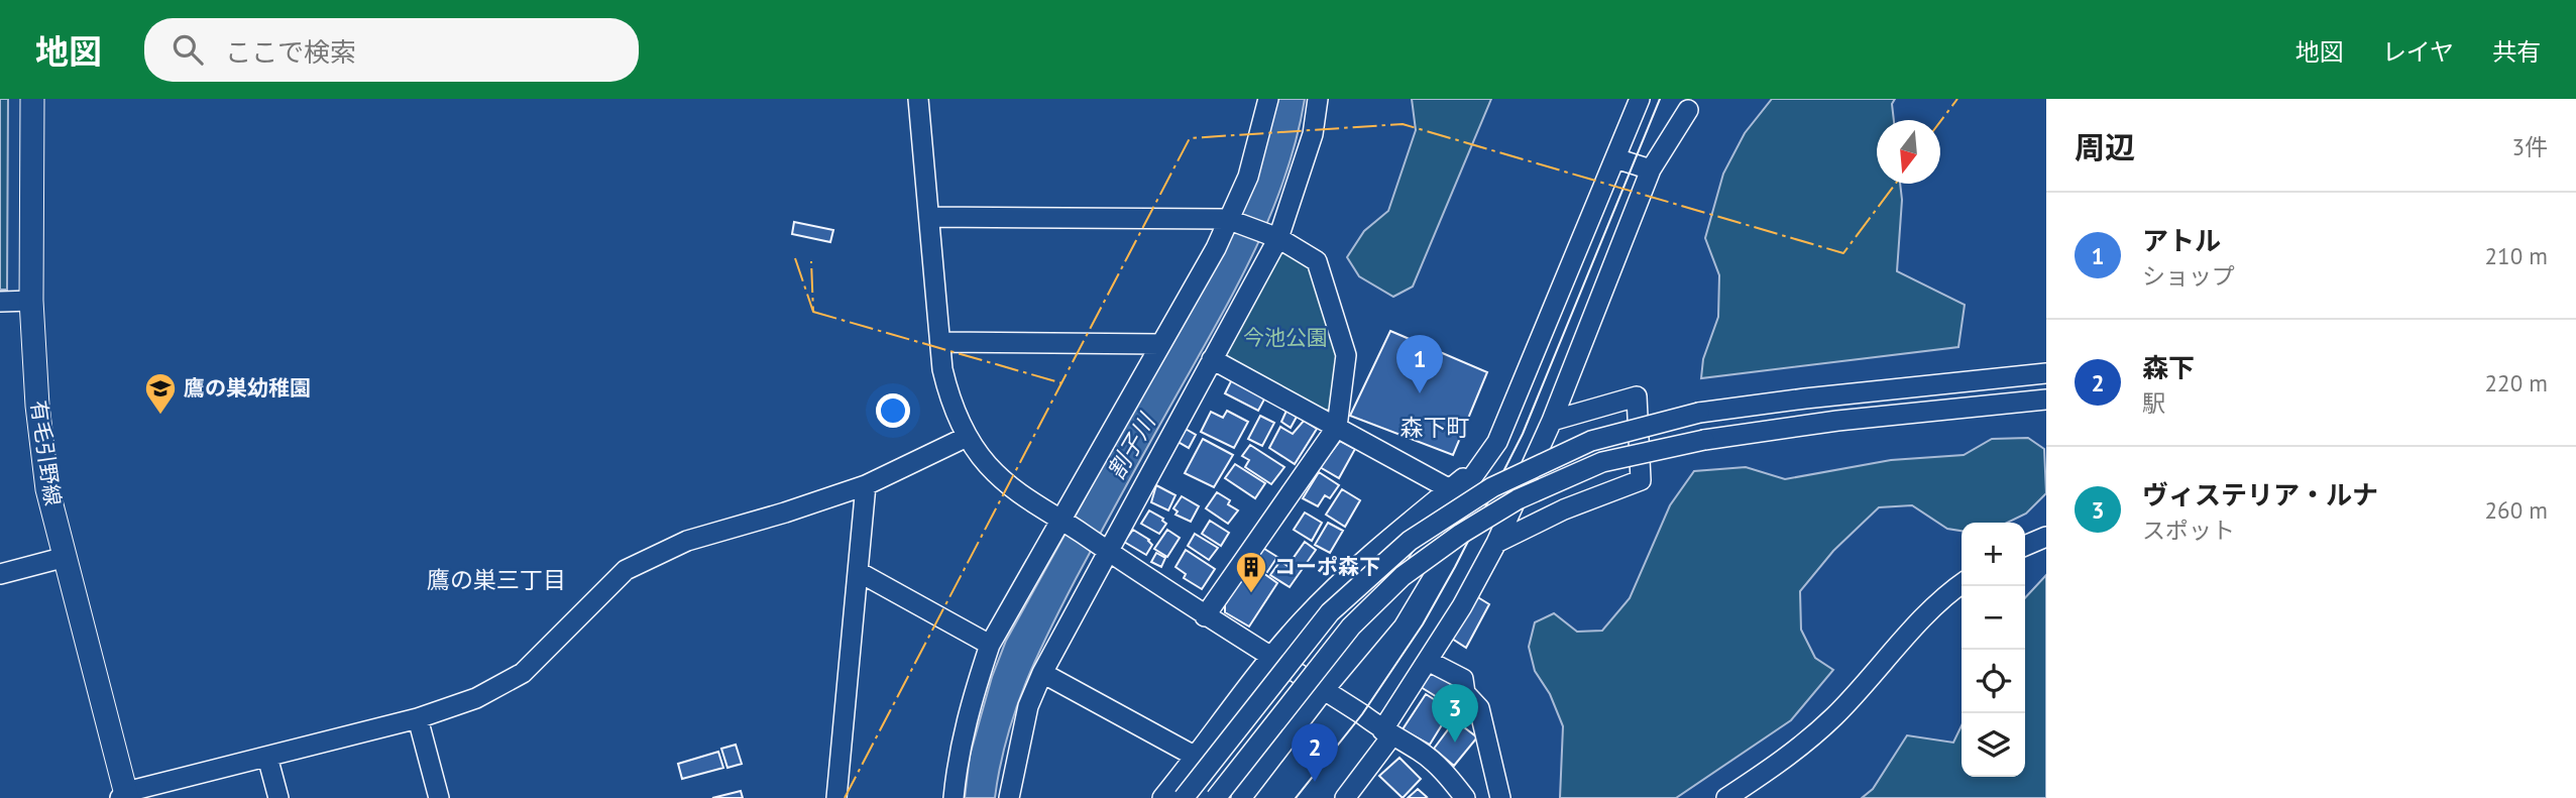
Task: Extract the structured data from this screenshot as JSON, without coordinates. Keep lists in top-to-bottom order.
{
  "streets": {
    "main road": ["有毛引野線"]
  },
  "districts": ["森下町", "鷹の巣三丁目"],
  "water": ["割子川"],
  "parks": ["今池公園"],
  "places": {
    "school or university": ["鷹の巣幼稚園"],
    "building": ["コーポ森下"]
  },
  "north": "bottom",
  "page": {
    "header": "地図",
    "search": "ここで検索",
    "nav": ["地図", "レイヤ", "共有"],
    "heading": ["周辺", "3件"],
    "list": [
      {
        "mark": "1",
        "name": "アトル",
        "note": "ショップ",
        "value": "210 m"
      },
      {
        "mark": "2",
        "name": "森下",
        "note": "駅",
        "value": "220 m"
      },
      {
        "mark": "3",
        "name": "ヴィステリア・ルナ",
        "note": "スポット",
        "value": "260 m"
      }
    ],
    "pins": ["1", "3", "2"],
    "map_buttons": ["+", "−"]
  }
}
